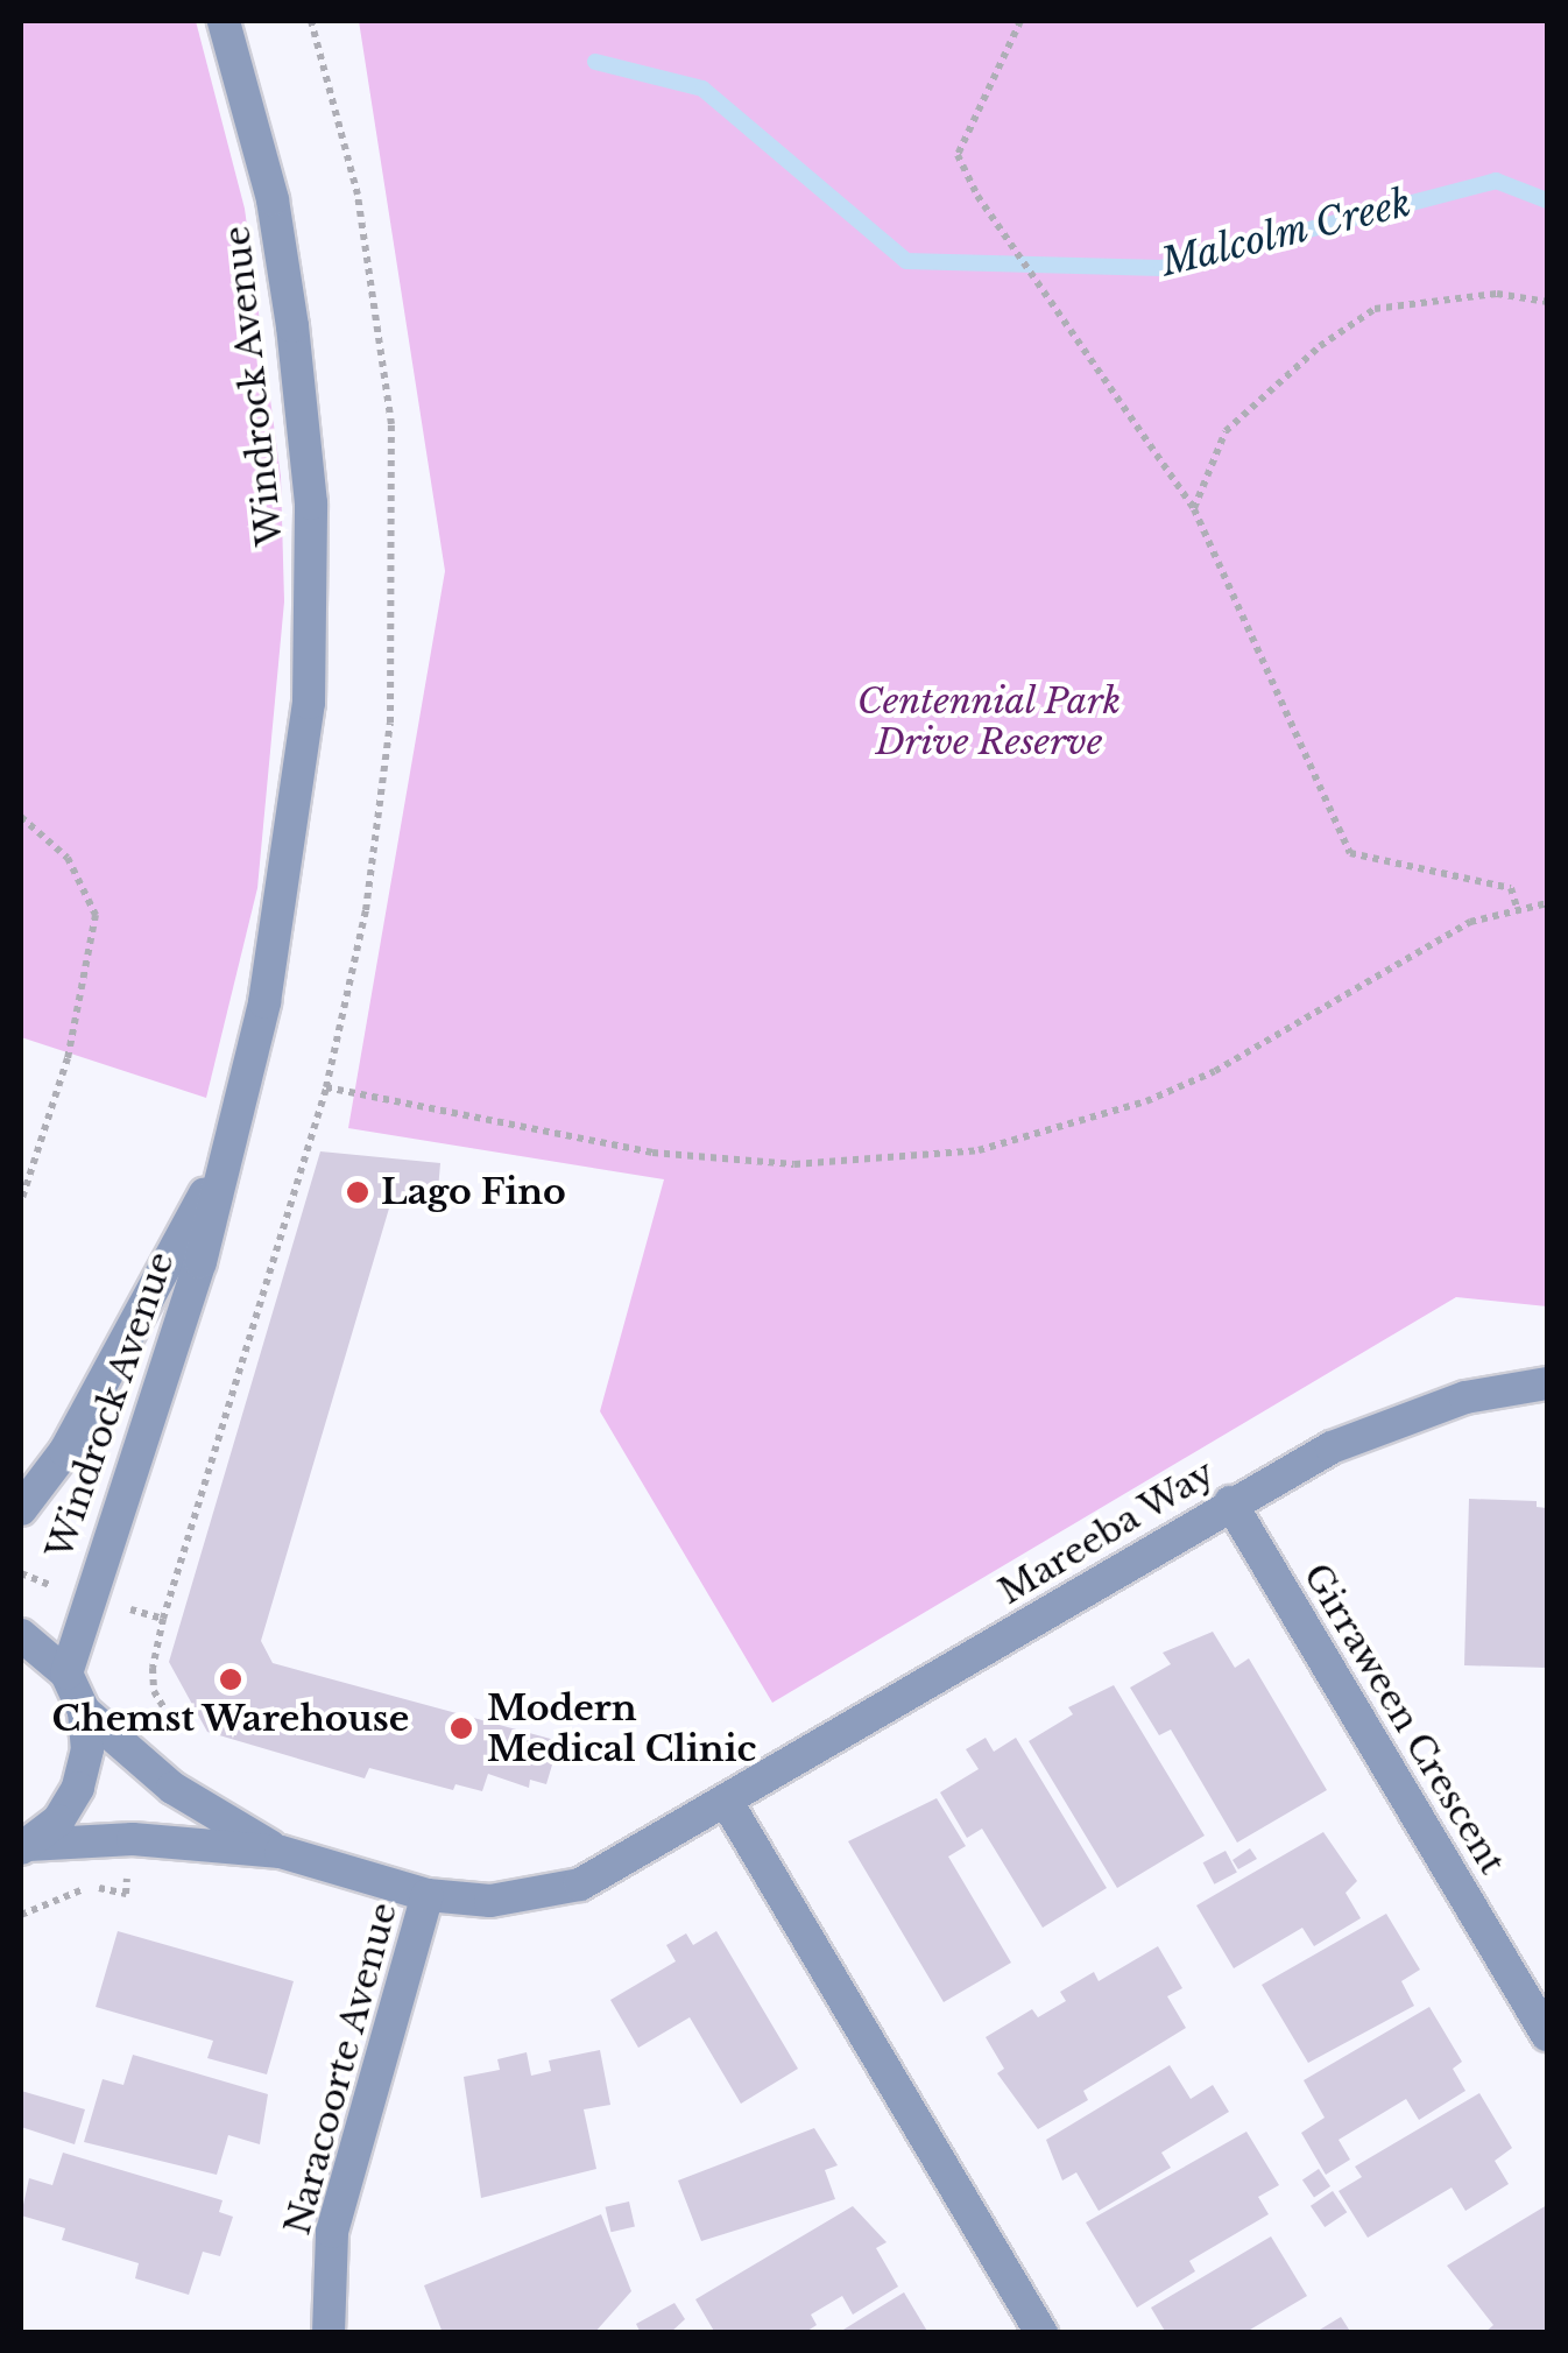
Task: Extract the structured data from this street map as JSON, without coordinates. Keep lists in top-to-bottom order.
{
  "streets": {
    "street": [
      "Windrock Avenue",
      "Mareeba Way",
      "Girraween Crescent",
      "Naracoorte Avenue"
    ]
  },
  "crossings": [
    ["Mareeba Way", "Girraween Crescent"],
    ["Mareeba Way", "Naracoorte Avenue"]
  ],
  "water": ["Malcolm Creek"],
  "parks": ["Centennial Park Drive Reserve"],
  "places": ["Lago Fino", "Chemst Warehouse", "Modern Medical Clinic"]
}
